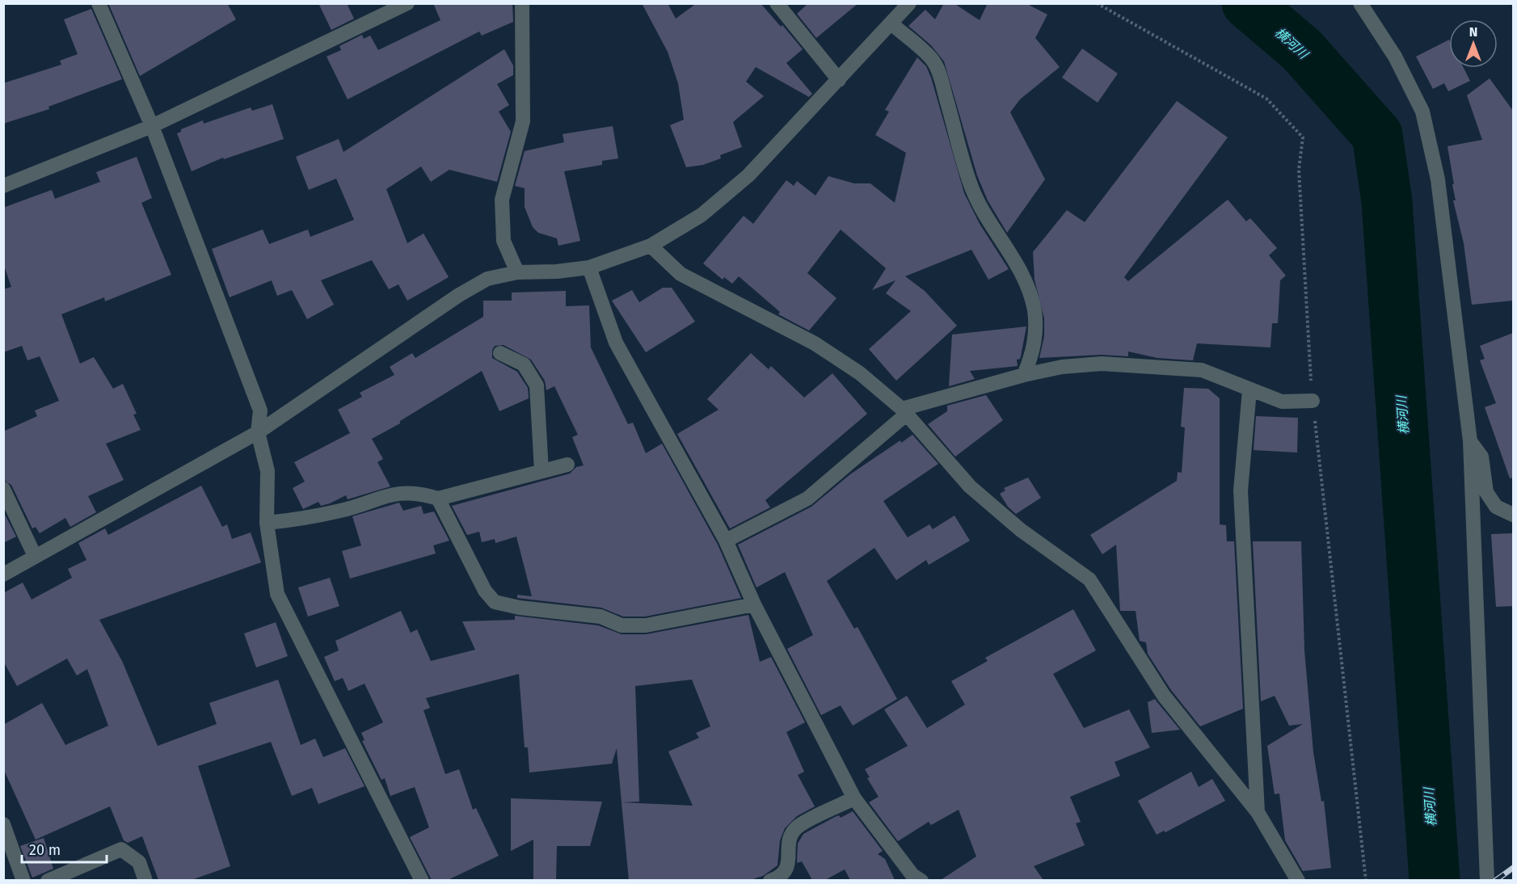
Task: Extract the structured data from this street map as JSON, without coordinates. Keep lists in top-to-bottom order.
{
  "water": ["横河川"],
  "scale_bar": "20 m",
  "north": "top"
}
